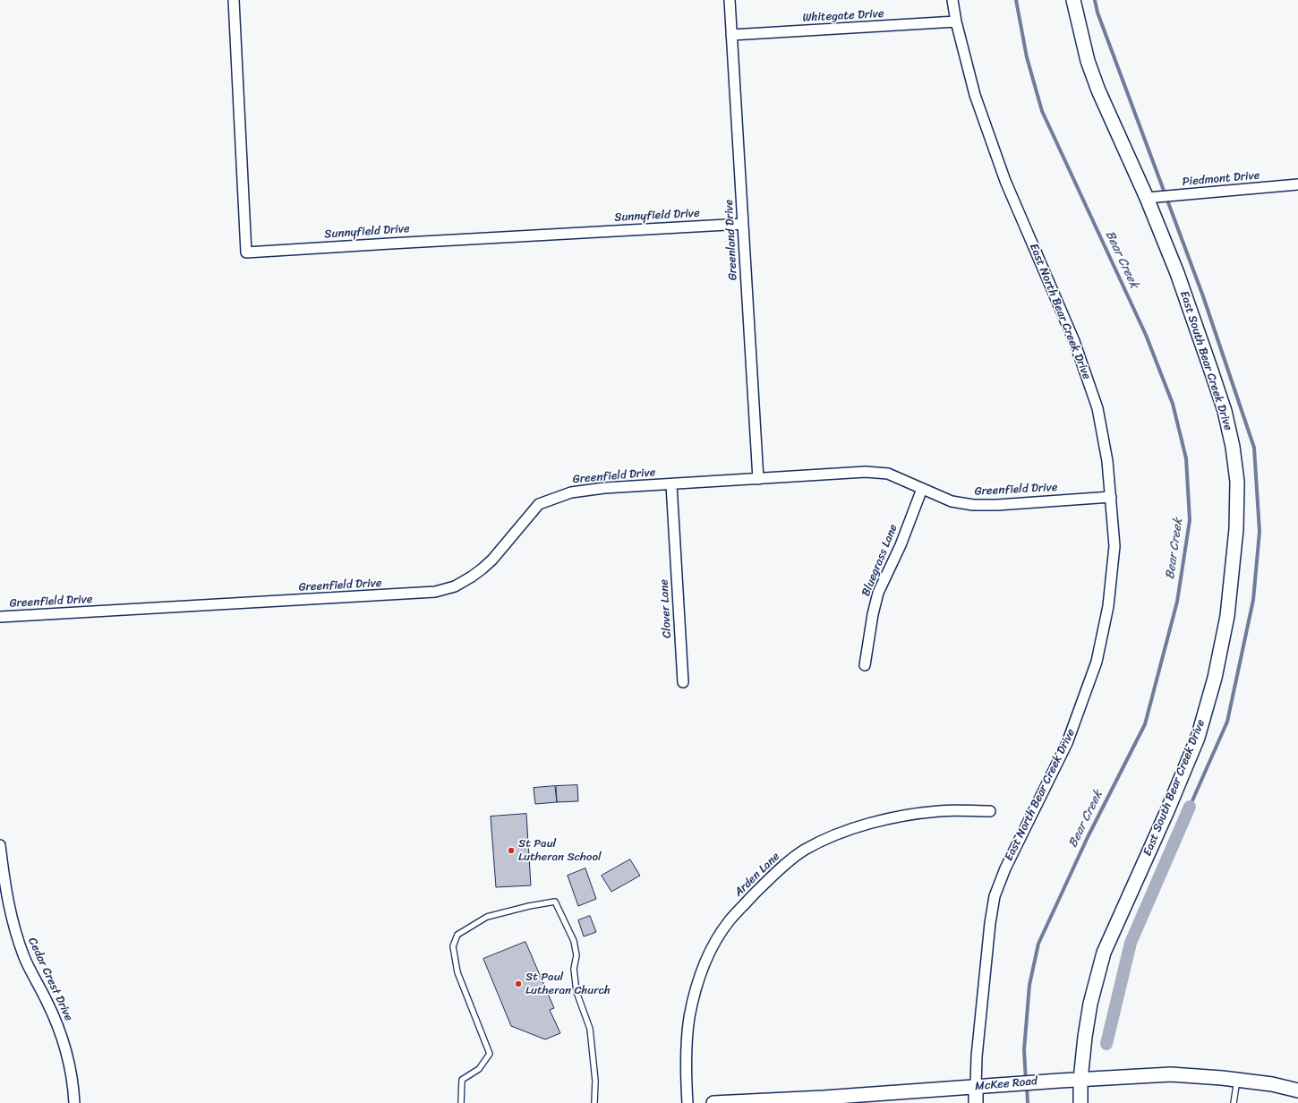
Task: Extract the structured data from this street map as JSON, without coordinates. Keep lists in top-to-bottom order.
{
  "streets": {
    "street": [
      "Whitegate Drive",
      "Piedmont Drive",
      "Sunnyfield Drive",
      "Greenland Drive",
      "East North Bear Creek Drive",
      "East South Bear Creek Drive",
      "Greenfield Drive",
      "Bluegrass Lane",
      "Clover Lane",
      "Arden Lane",
      "Cedar Crest Drive",
      "McKee Road"
    ]
  },
  "crossings": [
    ["Whitegate Drive", "Greenland Drive"],
    ["Whitegate Drive", "East North Bear Creek Drive"],
    ["Piedmont Drive", "East South Bear Creek Drive"],
    ["Sunnyfield Drive", "Greenland Drive"],
    ["Greenland Drive", "Greenfield Drive"],
    ["East North Bear Creek Drive", "Greenfield Drive"],
    ["East North Bear Creek Drive", "McKee Road"],
    ["East South Bear Creek Drive", "McKee Road"],
    ["Greenfield Drive", "Bluegrass Lane"],
    ["Greenfield Drive", "Clover Lane"]
  ],
  "water": ["Bear Creek"],
  "places": ["St Paul Lutheran School", "St Paul Lutheran Church"]
}
